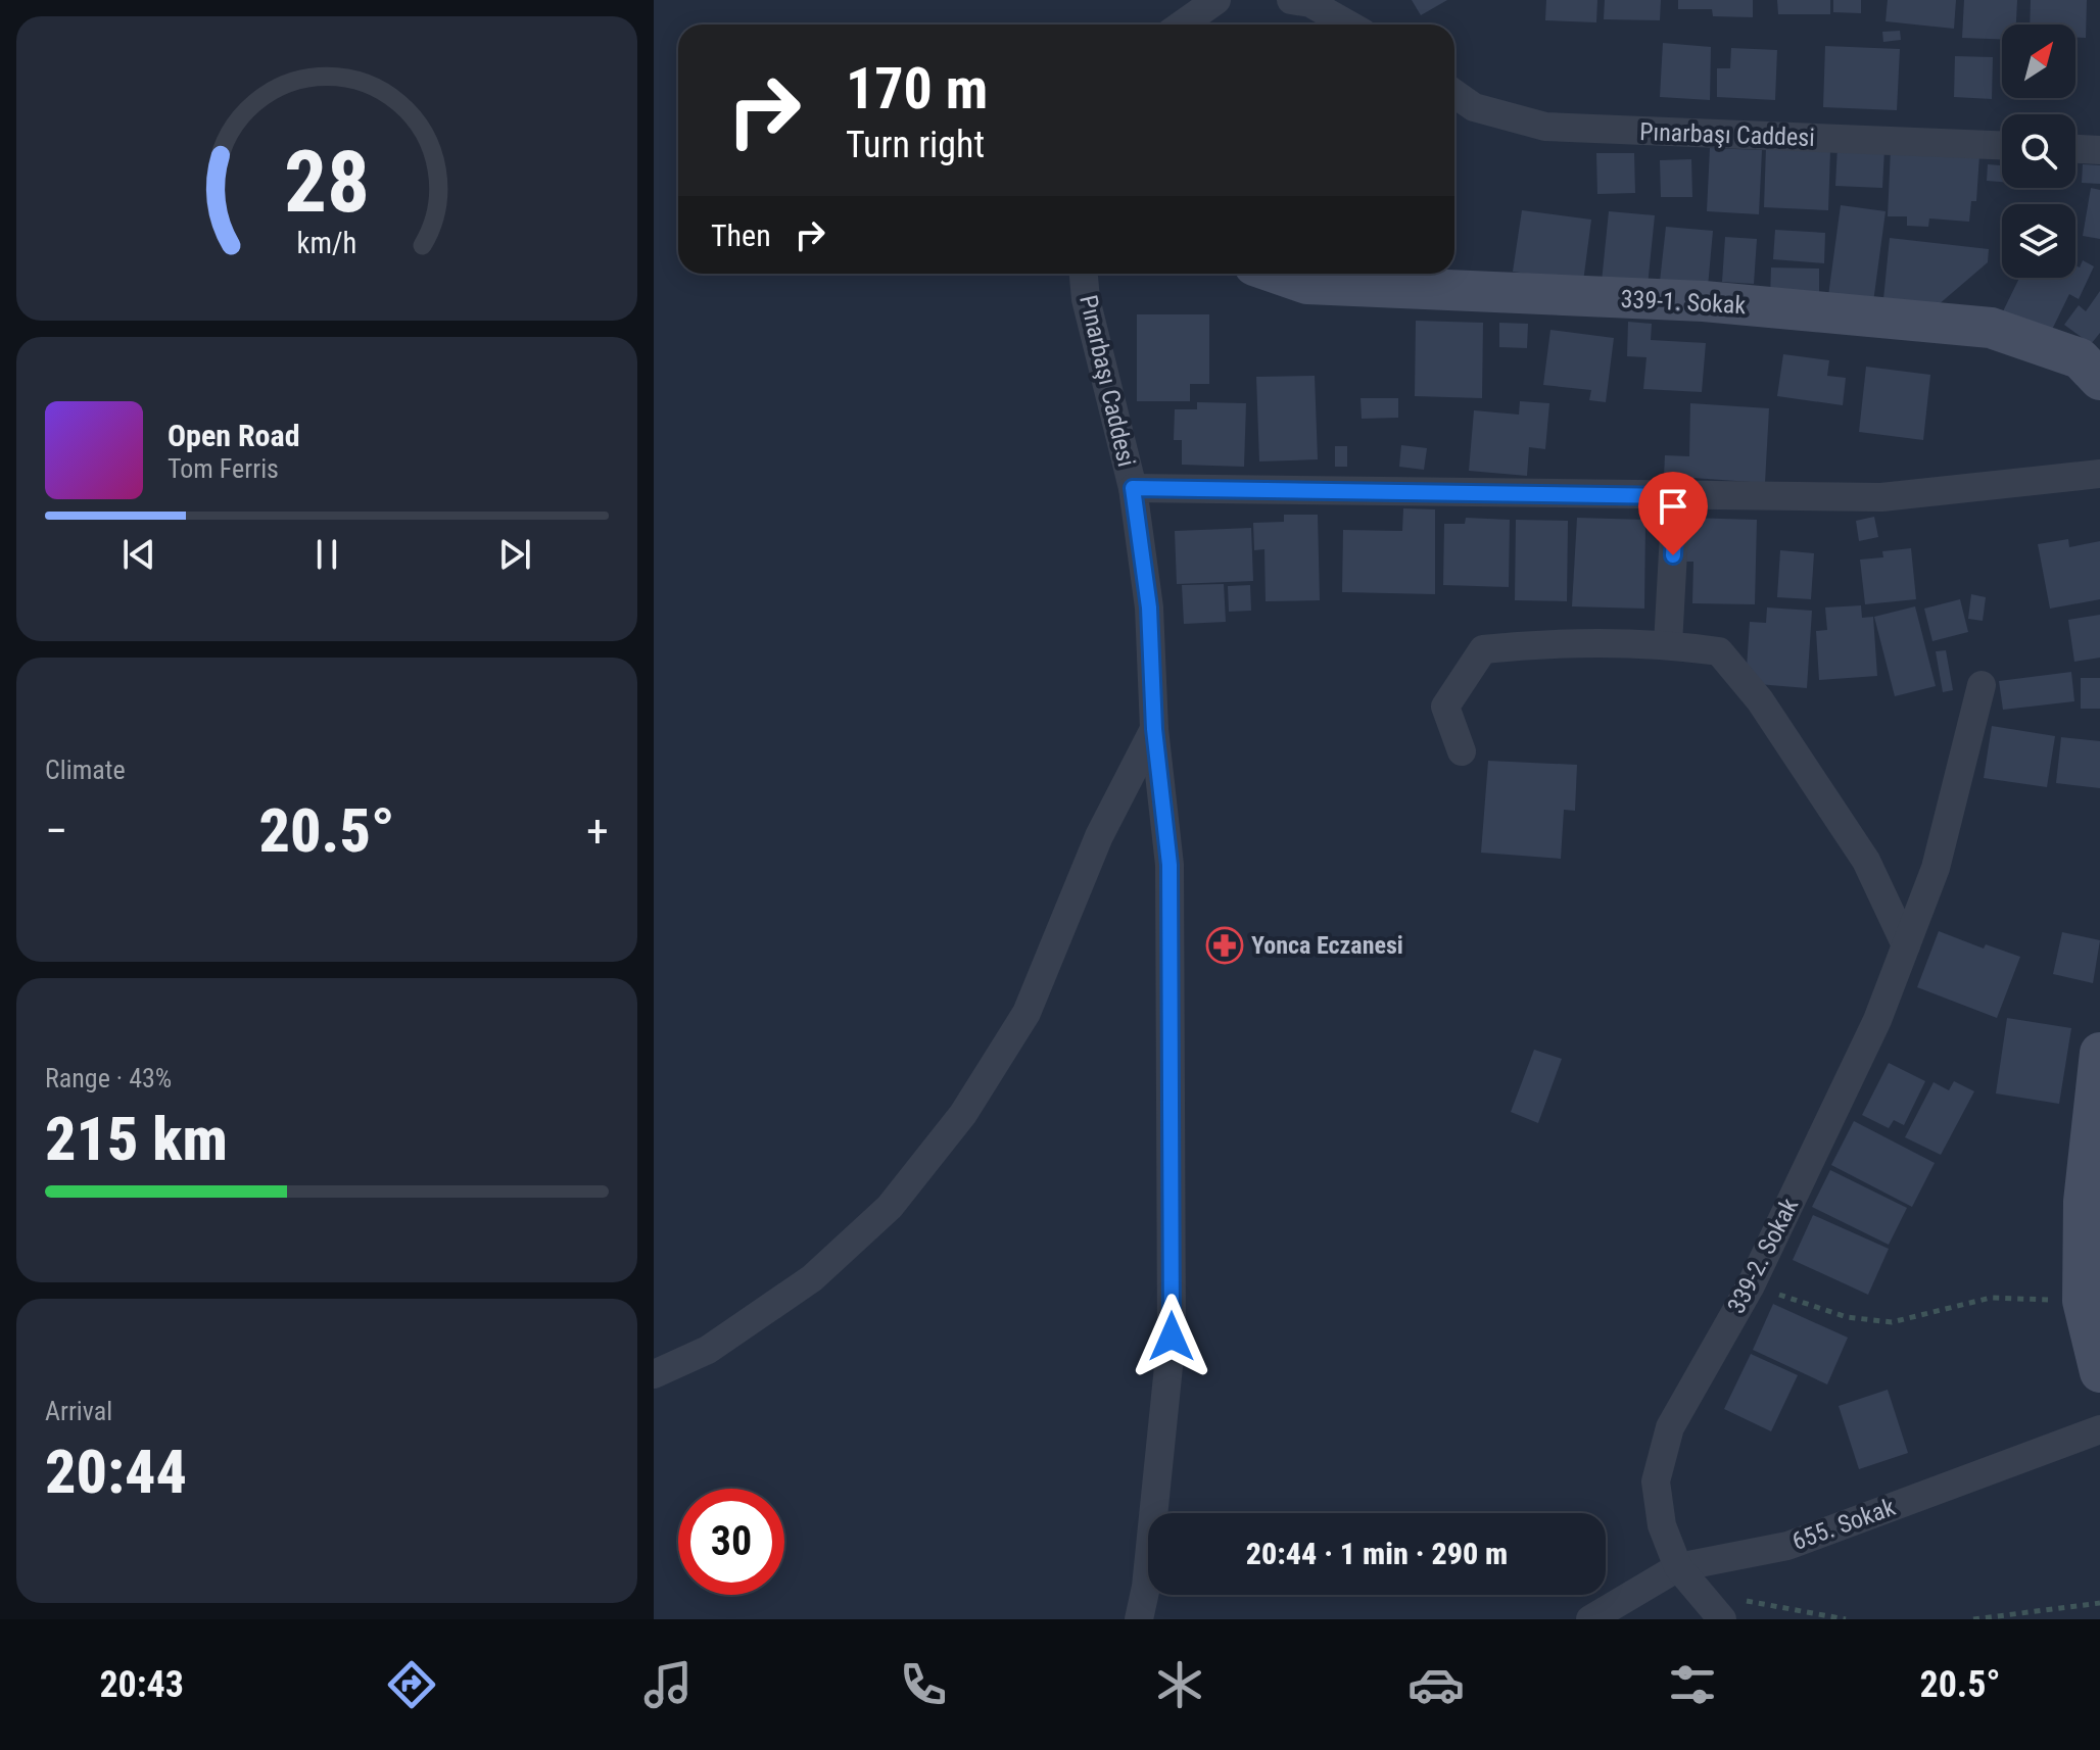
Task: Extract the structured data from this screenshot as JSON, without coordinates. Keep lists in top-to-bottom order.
{
  "streets": {
    "street": [
      "Pınarbaşı Caddesi",
      "339-1. Sokak",
      "339-2. Sokak",
      "655. Sokak"
    ]
  },
  "crossings": [
    ["339-2. Sokak", "655. Sokak"]
  ],
  "places": {
    "pharmacy": ["Yonca Eczanesi"]
  },
  "north": "top right",
  "page": {
    "turn": ["170 m", "Turn right"],
    "then": "Then",
    "song": ["Open Road", "Tom Ferris"],
    "tile": [
      "Climate",
      ["Range · 43%", "215 km"],
      ["Arrival", "20:44"]
    ],
    "heat": ["−", "20.5°", "+"],
    "limit": "30",
    "trip": "20:44 · 1 min · 290 m",
    "tabs": ["20:43", "20.5°"],
    "gauge": ["28", "km/h"]
  }
}
